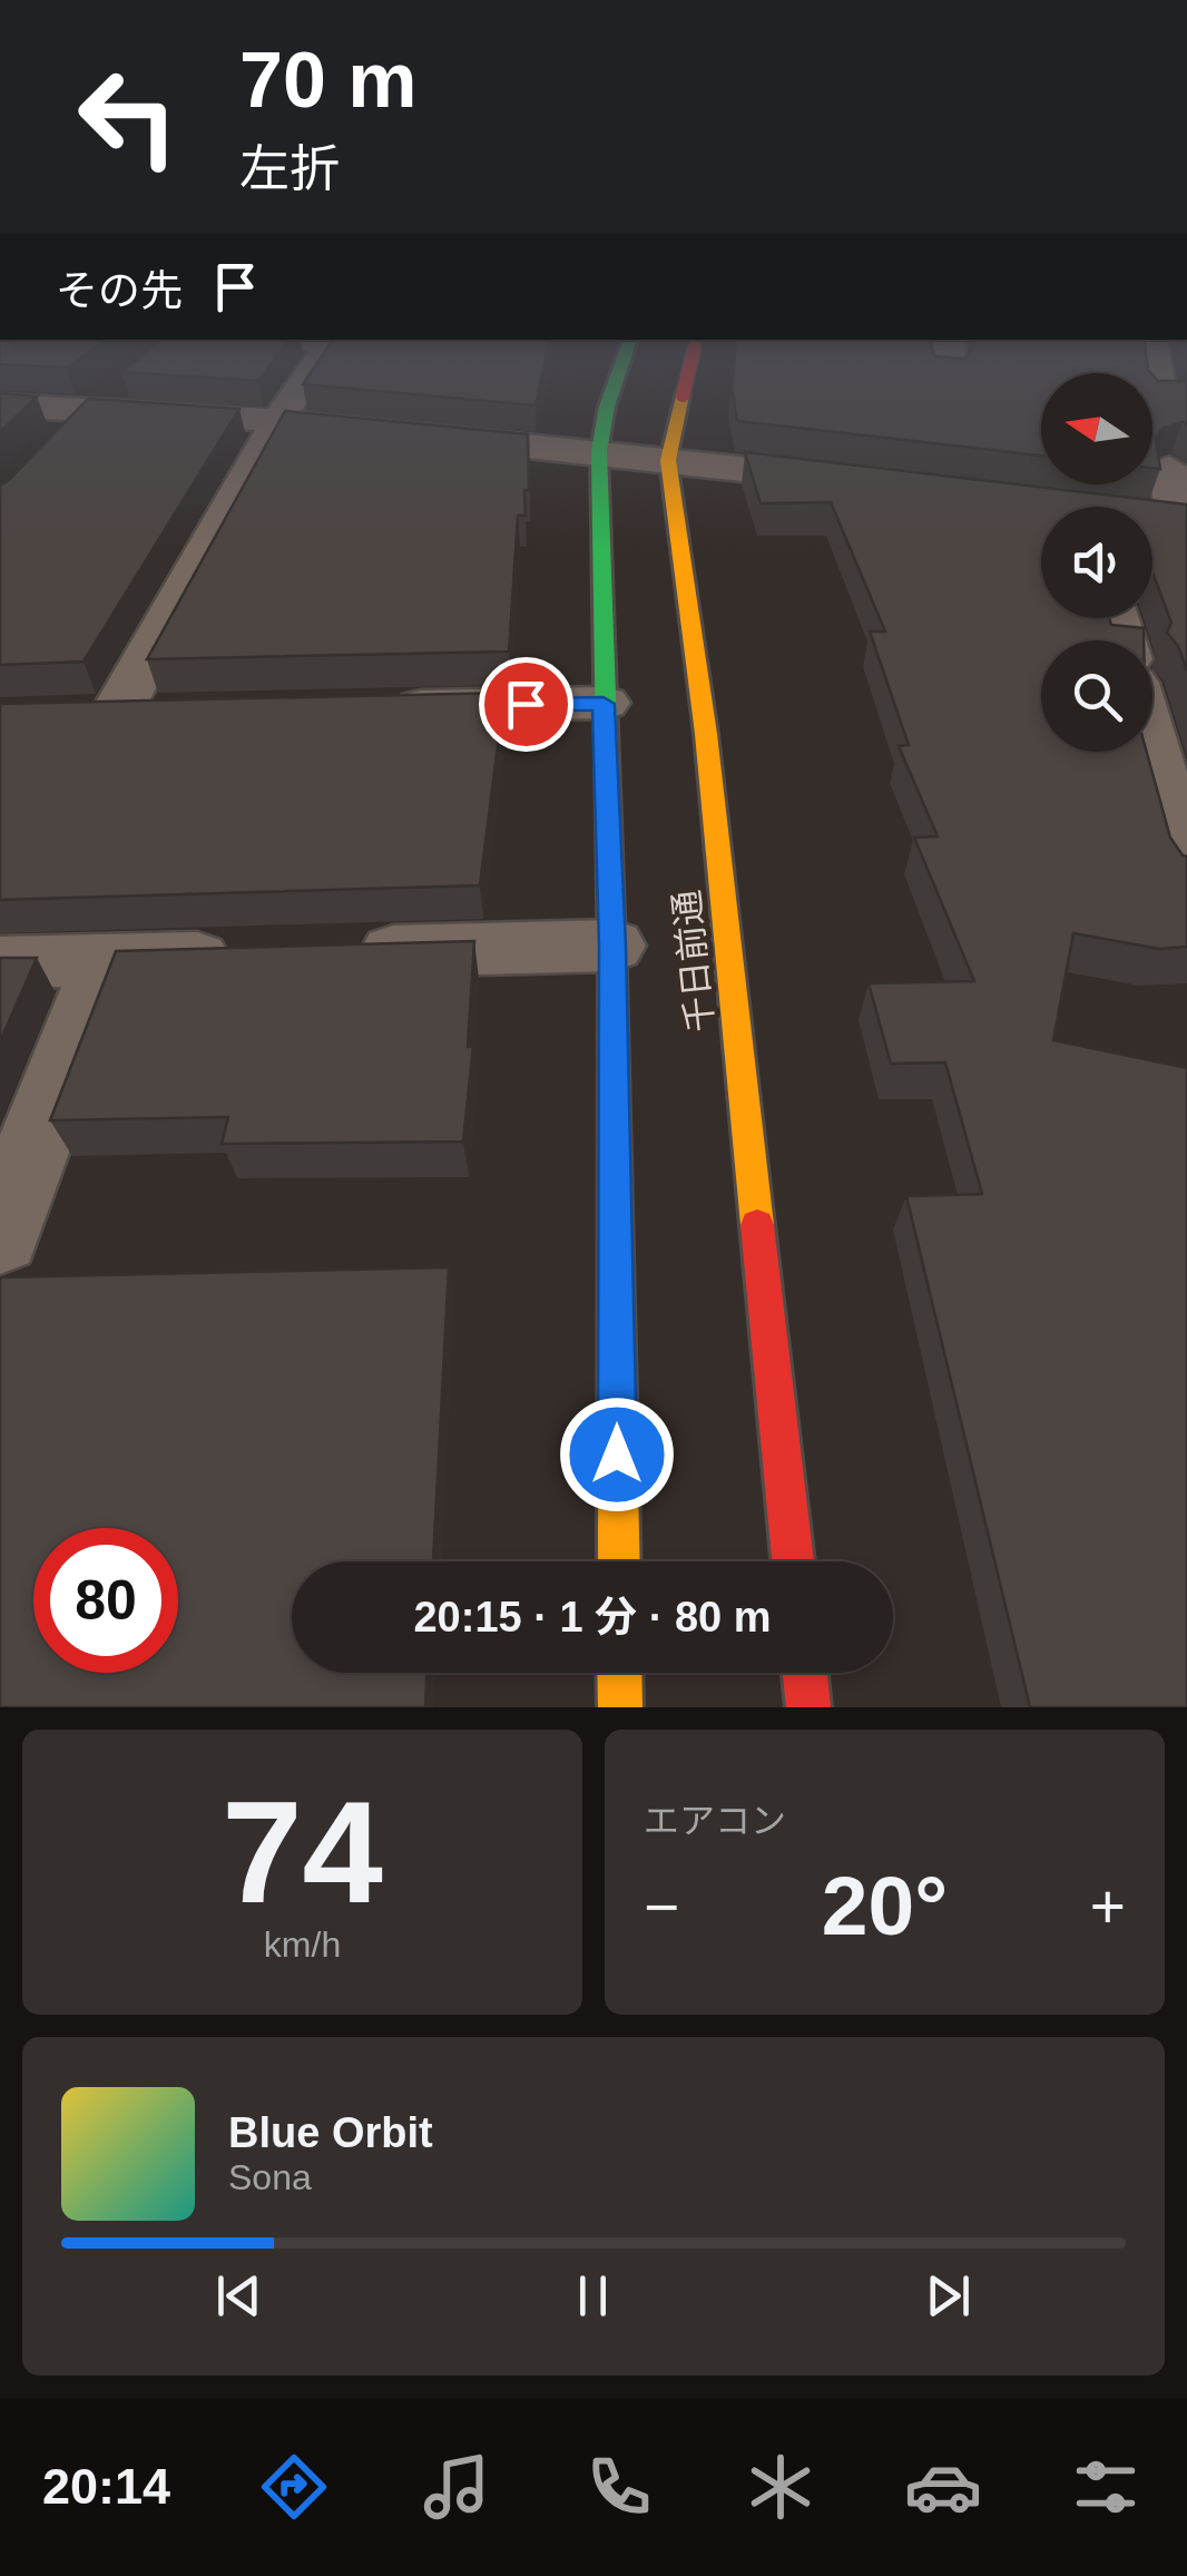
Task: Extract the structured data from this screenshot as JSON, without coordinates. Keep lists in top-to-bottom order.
{
  "streets": {
    "highway": ["千日前通"]
  },
  "north": "left",
  "page": {
    "turn": ["70 m", "左折"],
    "then": "その先",
    "limit": "80",
    "trip": "20:15 · 1 分 · 80 m",
    "tile": [
      ["74", "km/h"],
      "エアコン"
    ],
    "heat": ["−", "20°", "+"],
    "song": ["Blue Orbit", "Sona"],
    "tabs": "20:14"
  }
}
